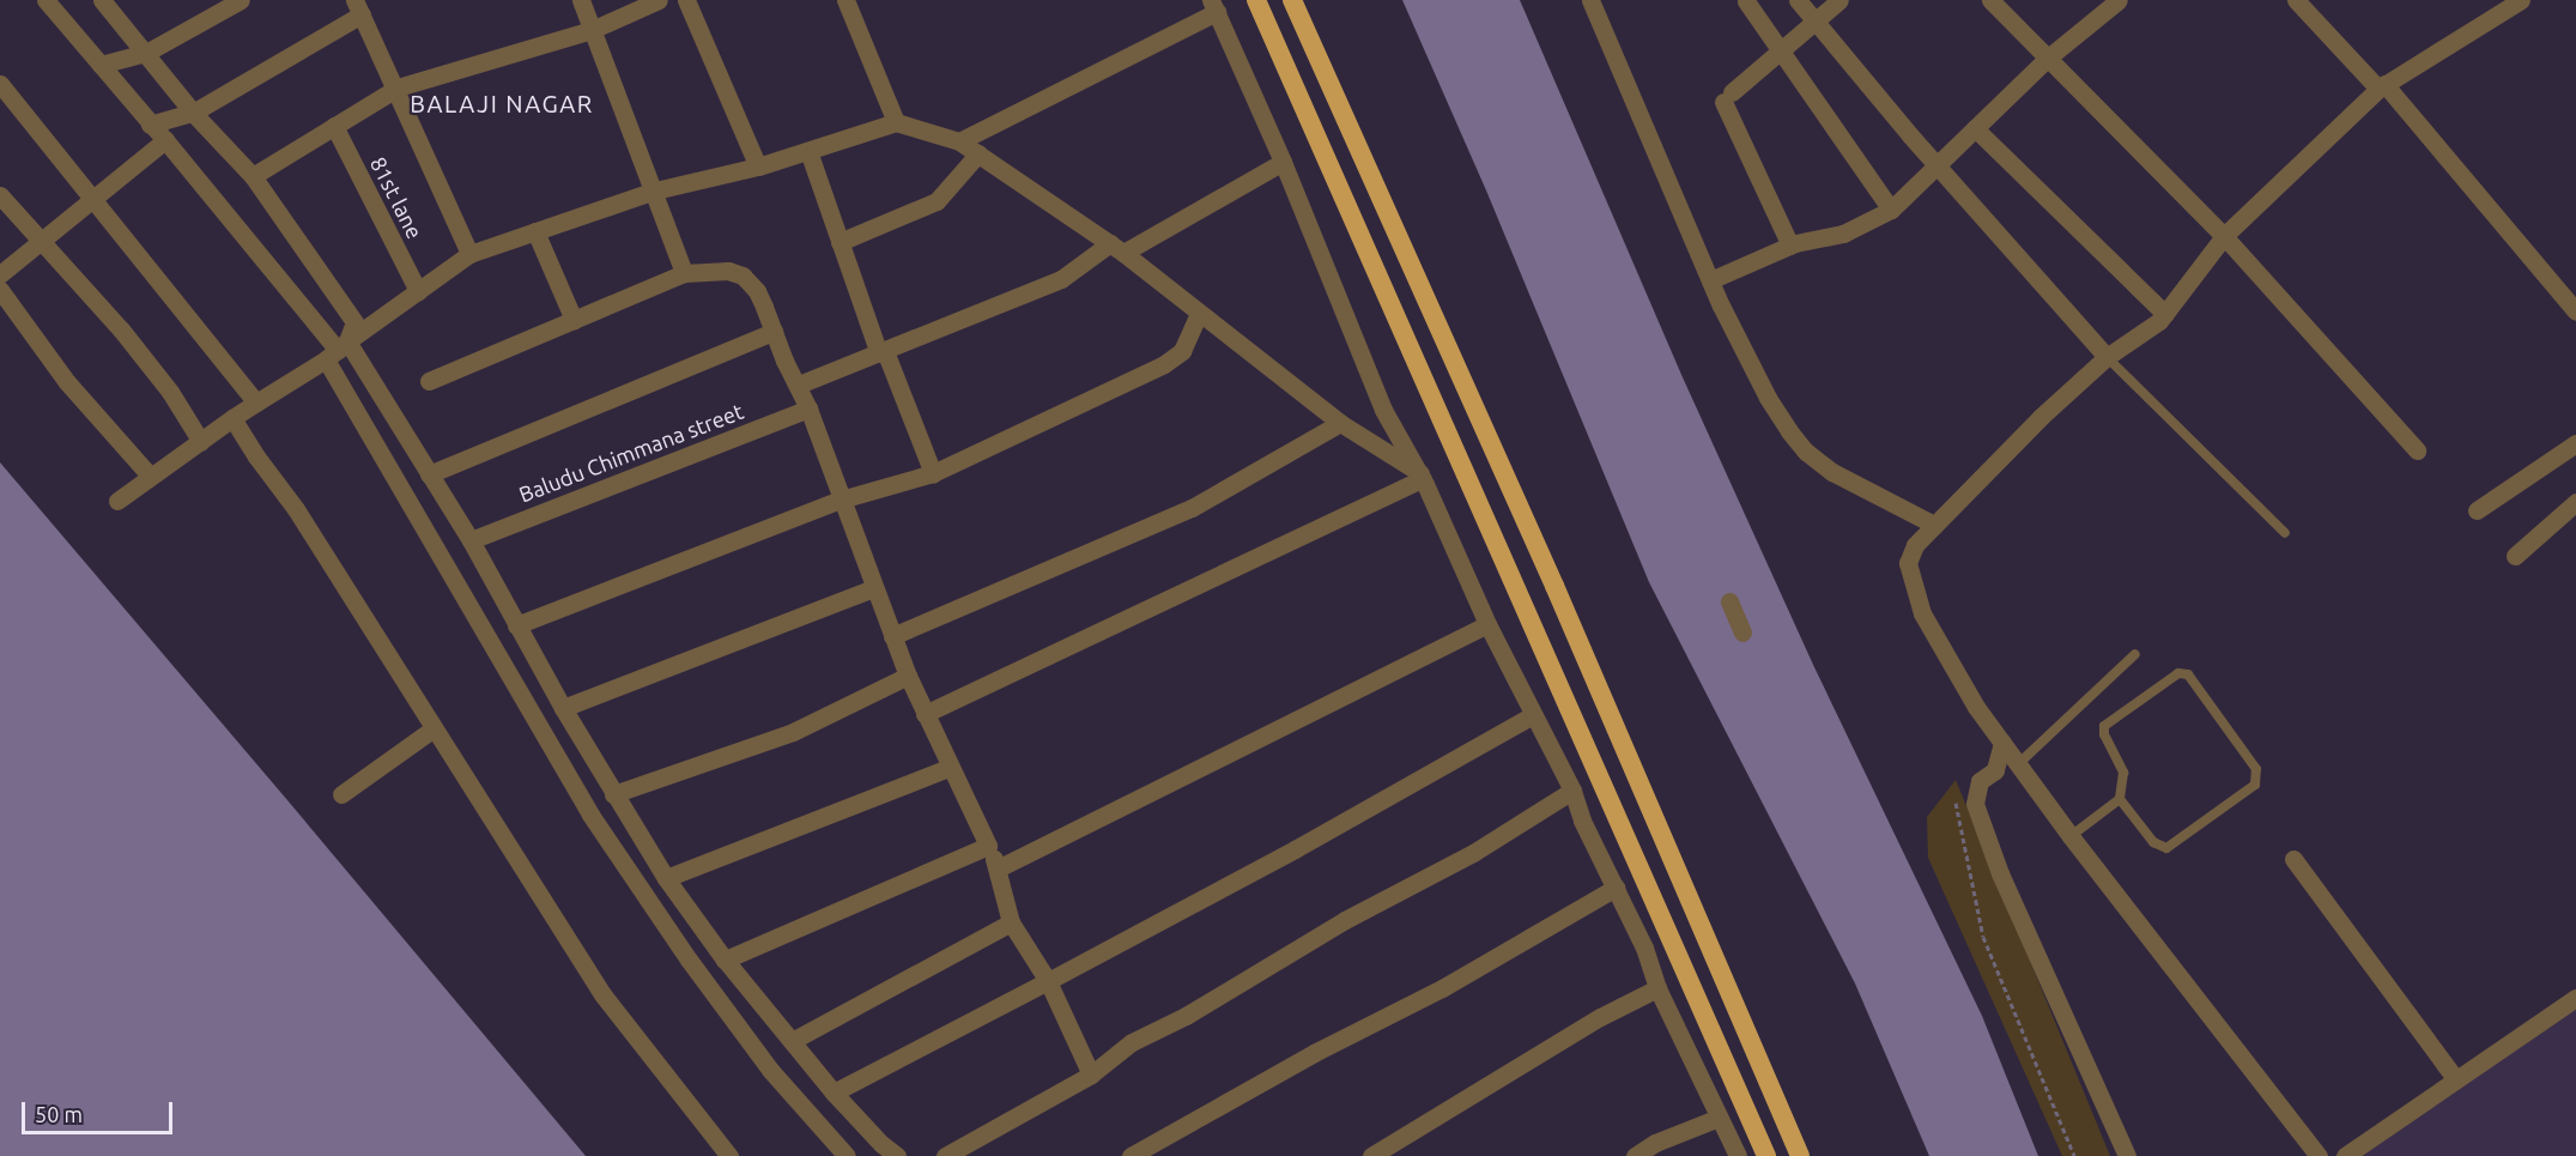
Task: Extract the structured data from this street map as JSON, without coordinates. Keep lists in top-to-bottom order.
{
  "streets": {
    "street": ["81st lane", "Baludu Chimmana street"]
  },
  "districts": ["BALAJI NAGAR"],
  "scale_bar": "50 m"
}
